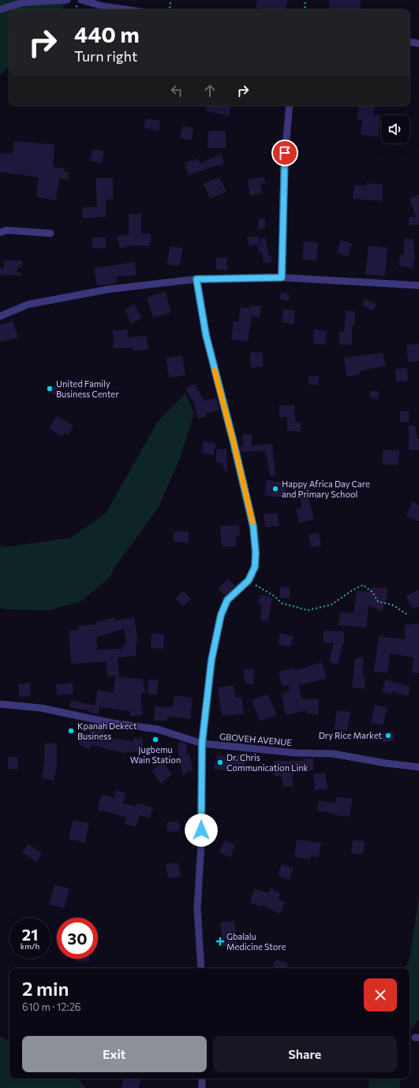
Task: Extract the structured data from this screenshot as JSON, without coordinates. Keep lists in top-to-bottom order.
{
  "streets": {
    "street": ["GBOVEH AVENUE"]
  },
  "places": {
    "other": [
      "United Family Business Center",
      "Happy Africa Day Care and Primary School",
      "Kpanah Dekect Business",
      "Dry Rice Market",
      "Jugbemu Wain Station",
      "Dr. Chris Communication Link"
    ],
    "health": ["Gbalalu Medicine Store"]
  },
  "page": {
    "turn": ["440 m", "Turn right"],
    "speed": "21 km/h",
    "limit": "30",
    "heading": ["2 min", "610 m · 12:26"],
    "buttons": ["Exit", "Share"]
  }
}
